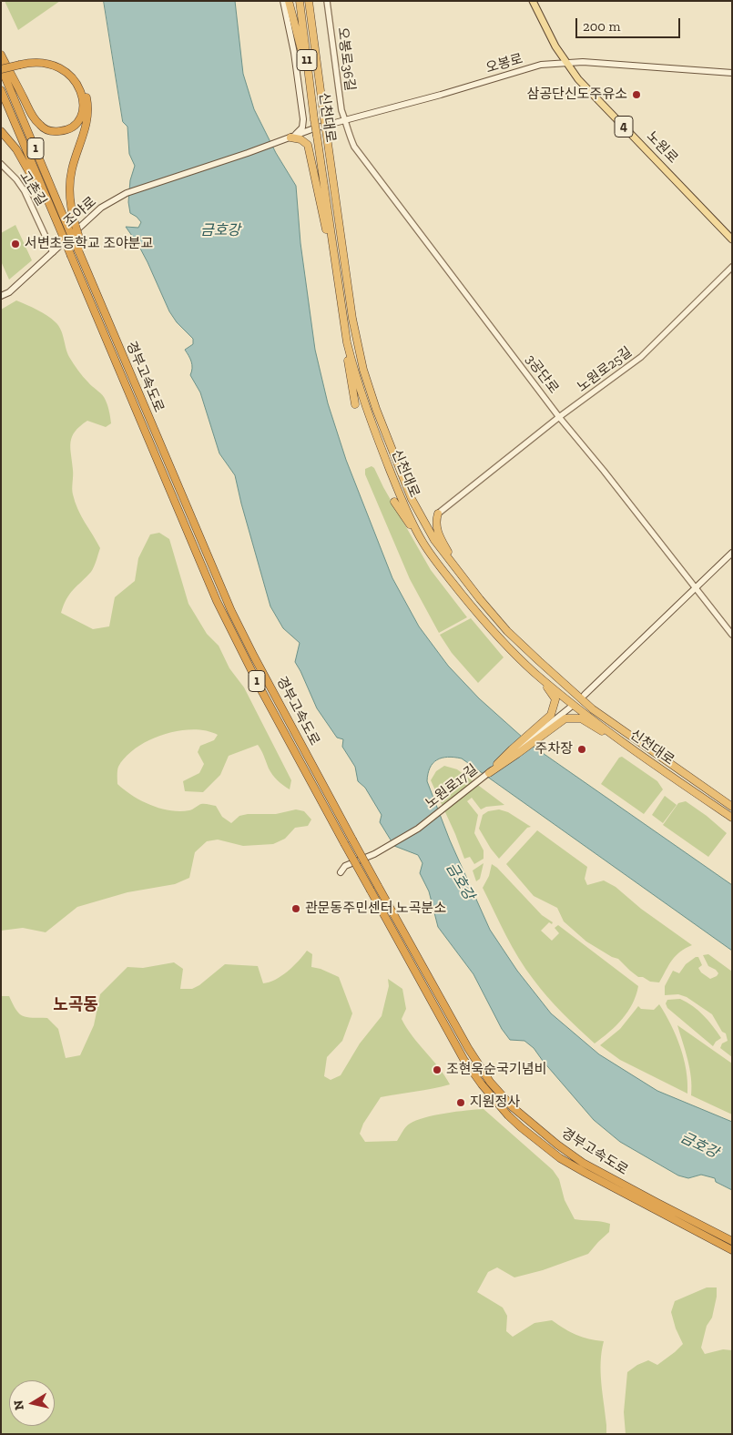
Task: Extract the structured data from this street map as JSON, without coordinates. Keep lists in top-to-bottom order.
{
  "streets": {
    "highway": [
      "11",
      "신천대로",
      "1",
      "경부고속도로"
    ],
    "main road": [
      "오봉로",
      "4",
      "노원로",
      "조야로",
      "노원로17길"
    ],
    "street": [
      "오봉로36길",
      "고촌길",
      "노원로25길",
      "3공단로"
    ]
  },
  "crossings": [
    ["오봉로36길", "오봉로"],
    ["오봉로36길", "3공단로"],
    ["오봉로", "노원로"],
    ["오봉로", "조야로"],
    ["오봉로", "3공단로"],
    ["고촌길", "조야로"],
    ["노원로25길", "3공단로"]
  ],
  "districts": ["노곡동"],
  "water": ["금호강"],
  "places": [
    "삼공단신도주유소",
    "서변초등학교 조야분교",
    "주차장",
    "관문동주민센터 노곡분소",
    "조현욱순국기념비",
    "지원정사"
  ],
  "scale_bar": "200 m",
  "north": "left"
}
